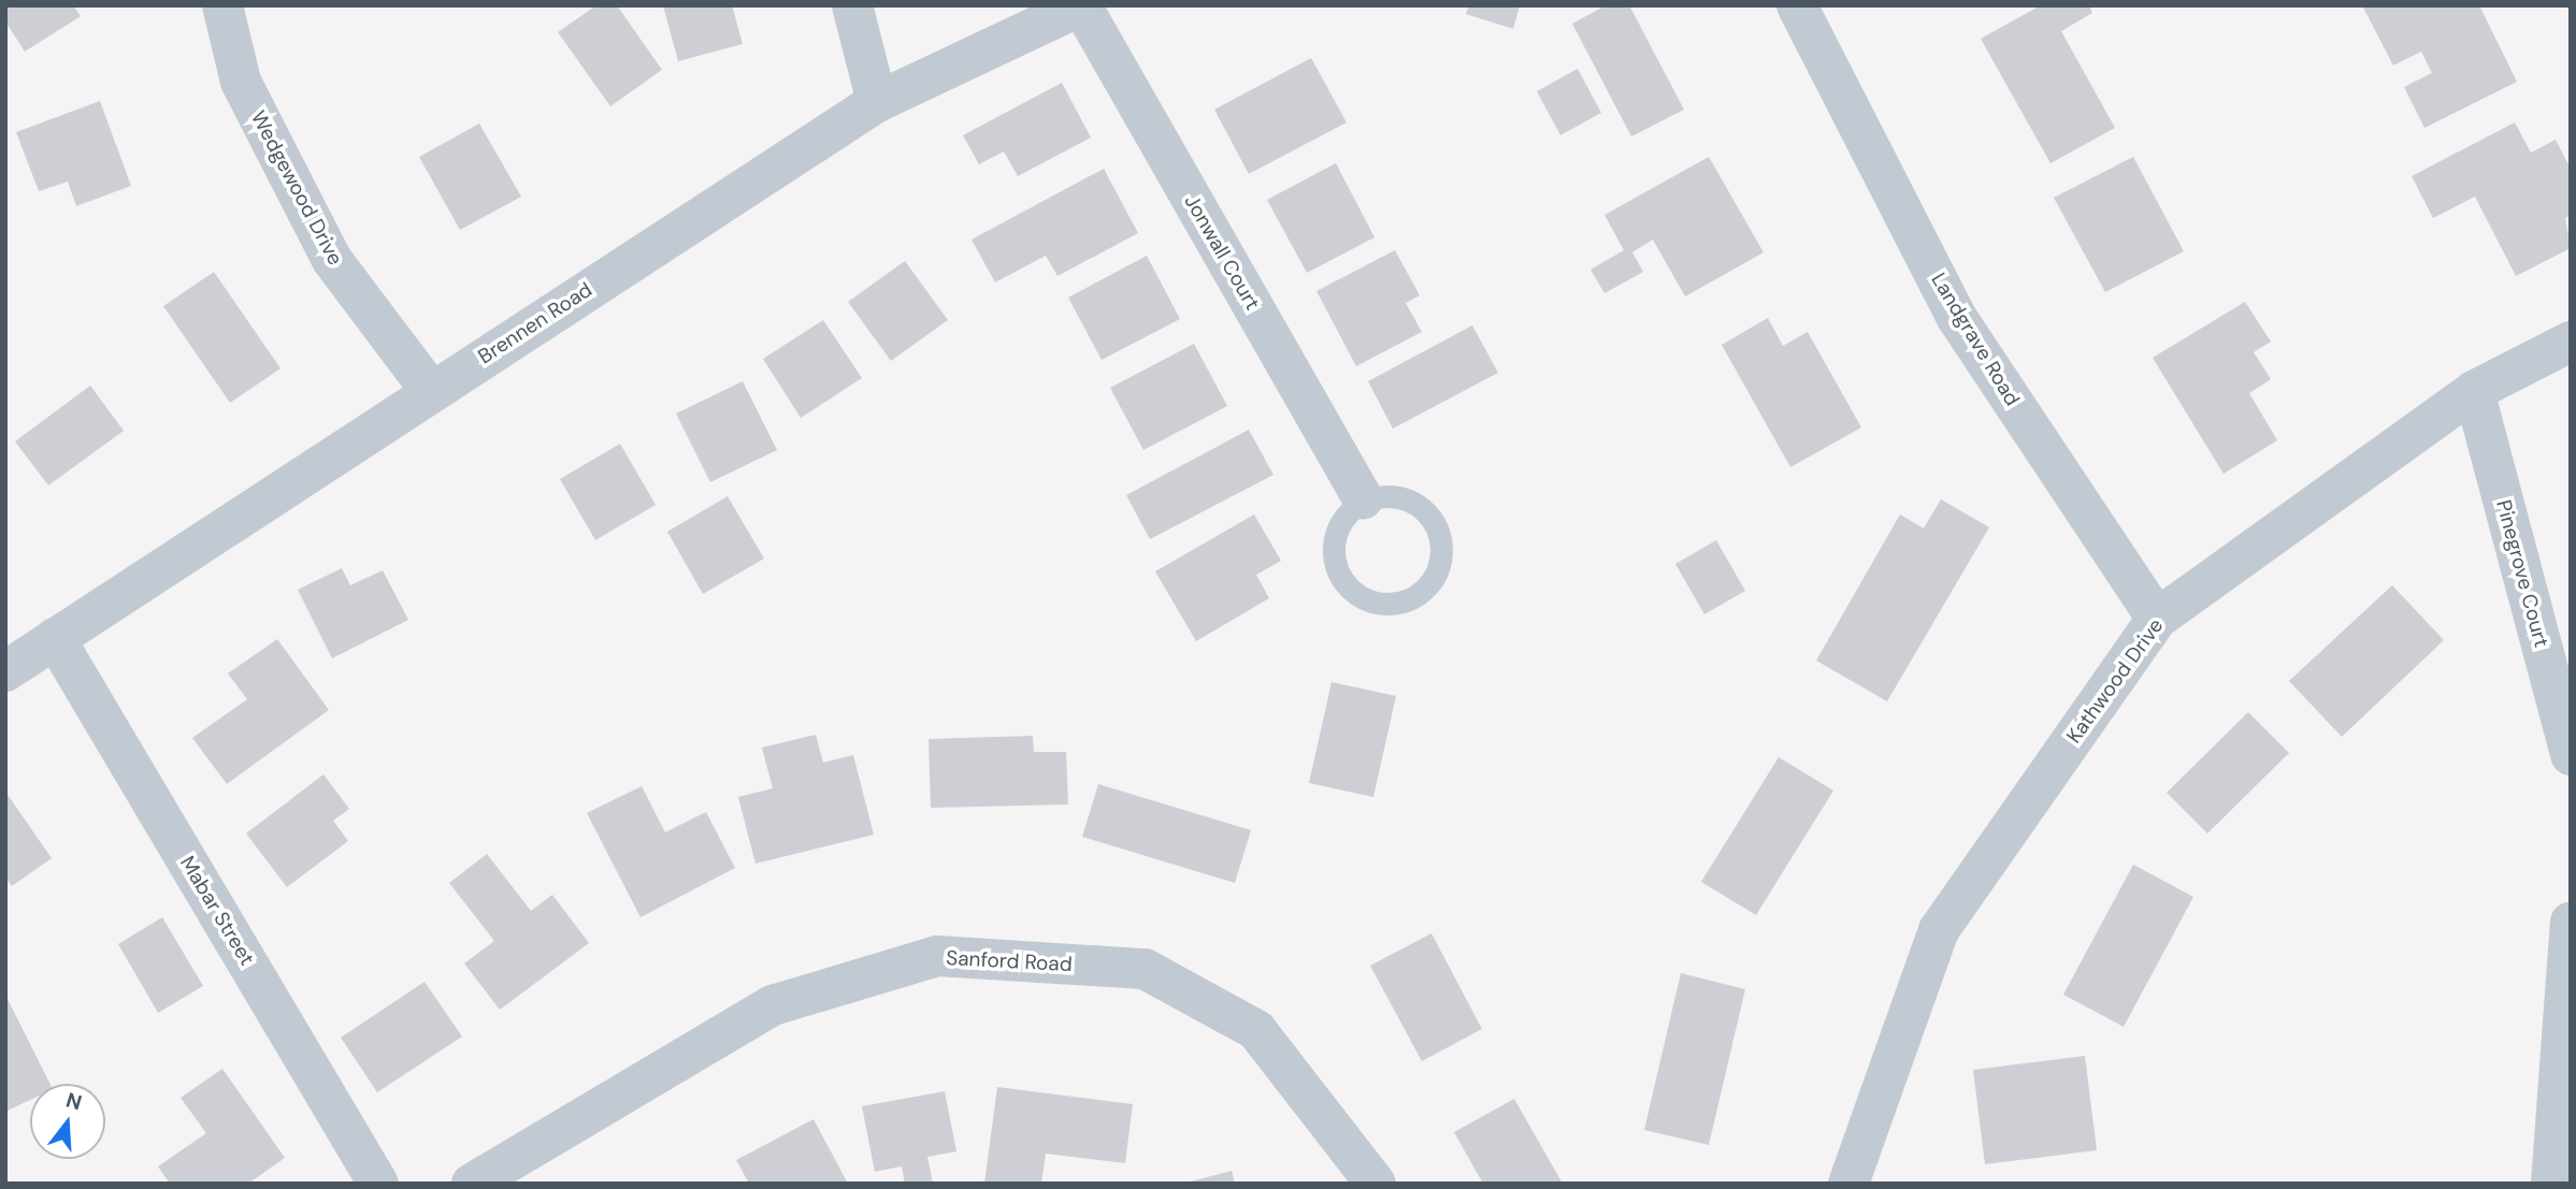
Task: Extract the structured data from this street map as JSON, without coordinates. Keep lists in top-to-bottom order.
{
  "streets": {
    "street": [
      "Wedgewood Drive",
      "Jonwall Court",
      "Brennen Road",
      "Landgrave Road",
      "Pinegrove Court",
      "Kathwood Drive",
      "Mabar Street",
      "Sanford Road"
    ]
  },
  "crossings": [
    ["Wedgewood Drive", "Brennen Road"],
    ["Jonwall Court", "Brennen Road"],
    ["Brennen Road", "Mabar Street"],
    ["Landgrave Road", "Kathwood Drive"],
    ["Pinegrove Court", "Kathwood Drive"]
  ],
  "north": "top"
}
